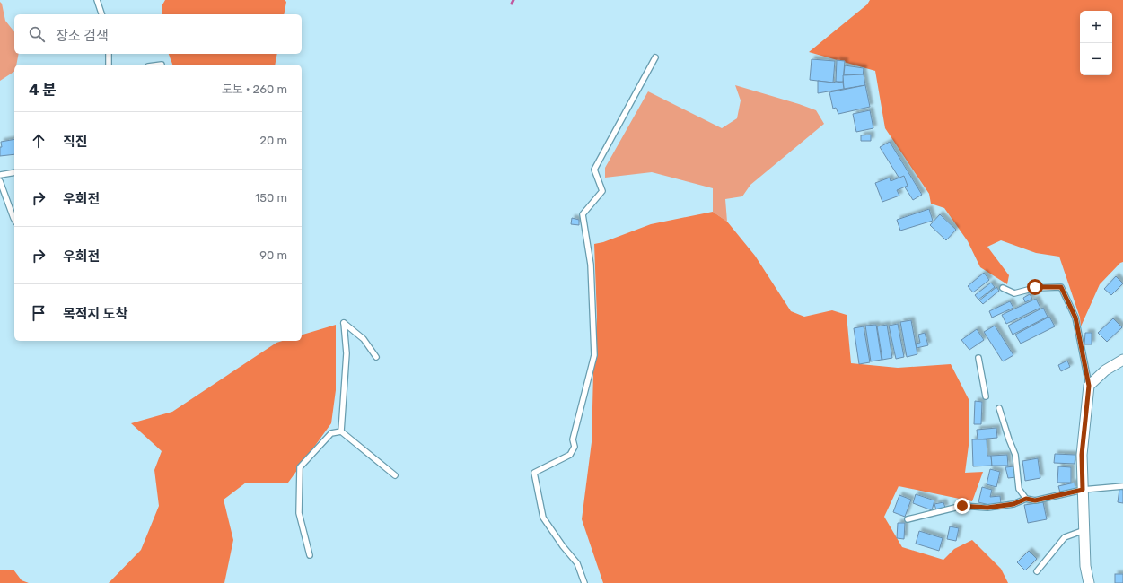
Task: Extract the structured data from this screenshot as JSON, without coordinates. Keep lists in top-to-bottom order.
{
  "page": {
    "map_buttons": ["+", "−"],
    "search": "장소 검색",
    "heading": ["4 분", "도보 · 260 m"],
    "list": [
      ["직진", "20 m"],
      ["우회전", "150 m"],
      ["우회전", "90 m"],
      "목적지 도착"
    ]
  }
}
